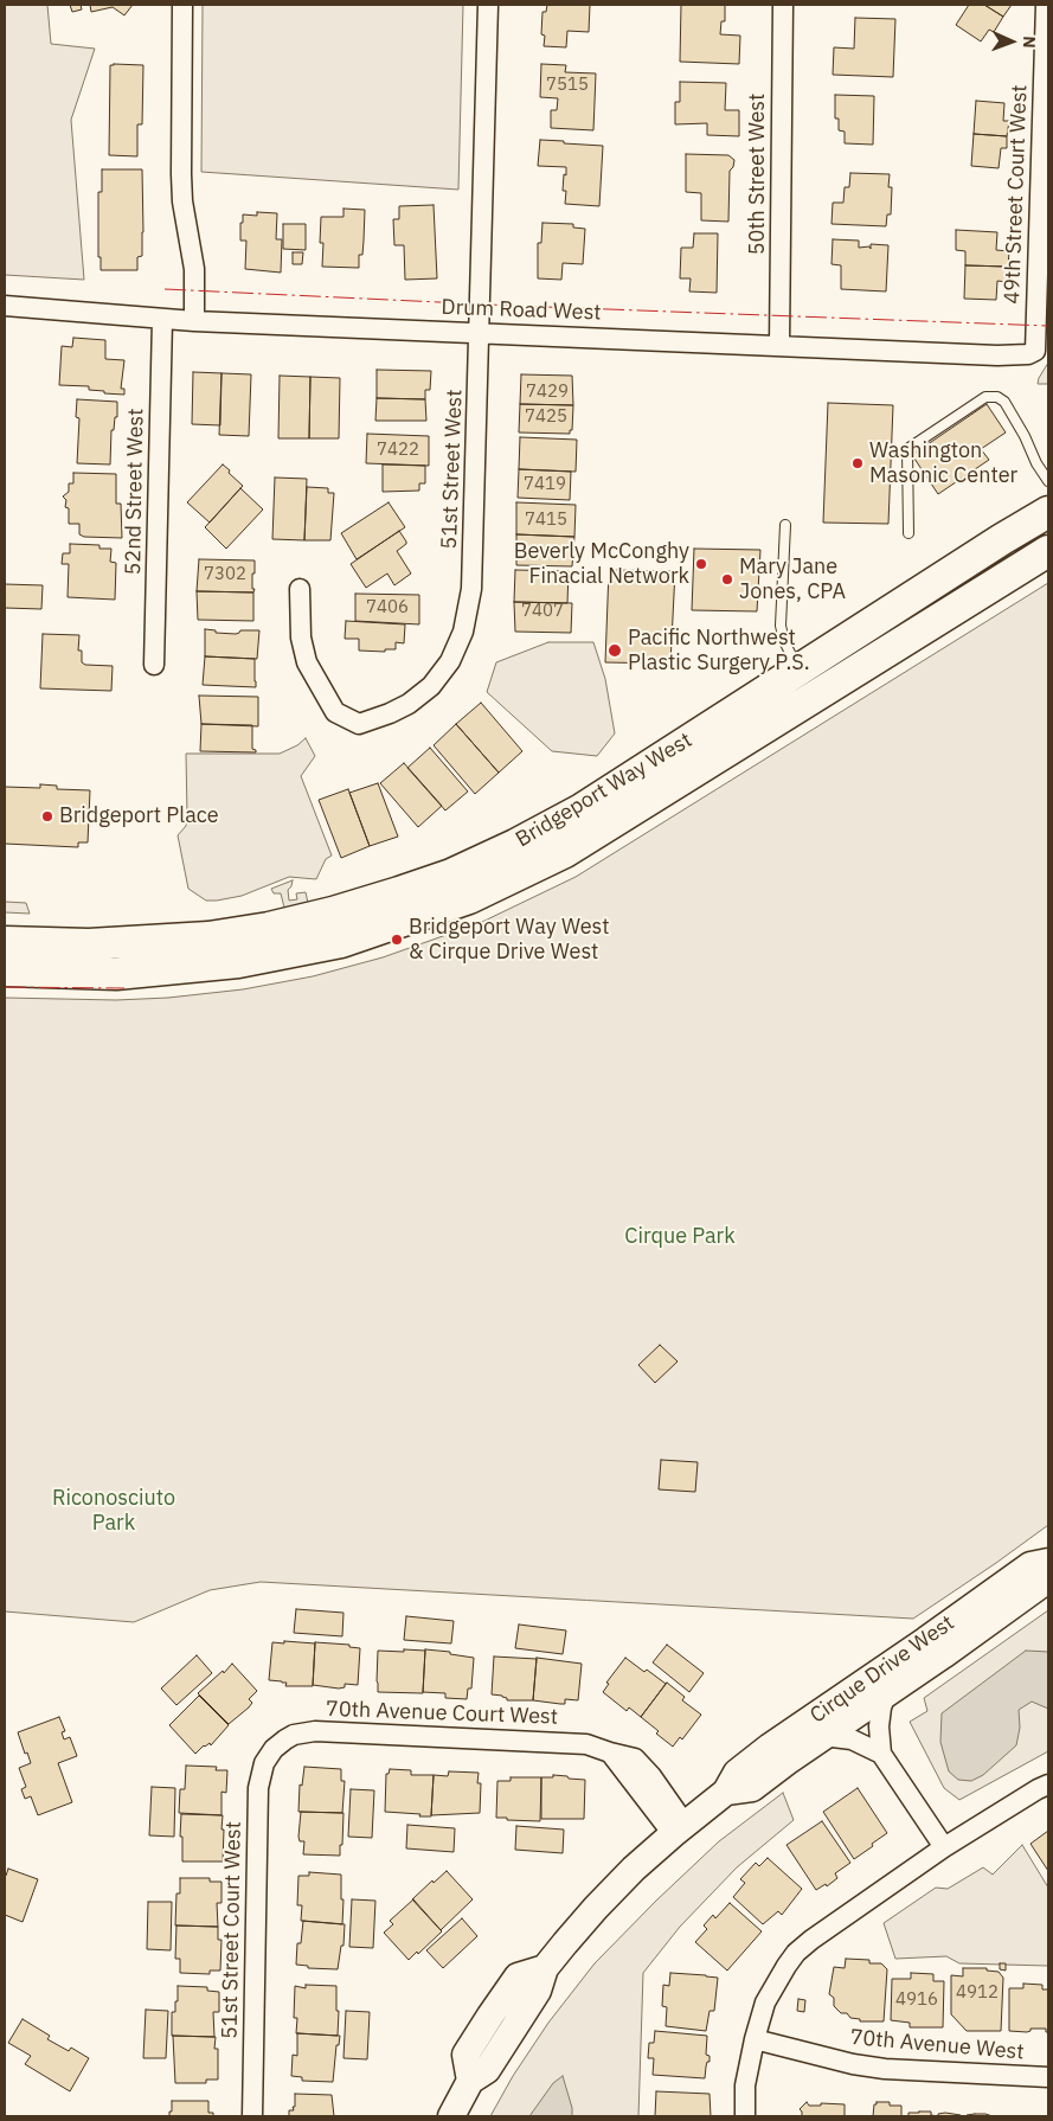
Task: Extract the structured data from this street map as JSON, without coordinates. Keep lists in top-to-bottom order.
{
  "streets": {
    "main road": ["Bridgeport Way West", "Cirque Drive West"],
    "street": [
      "50th Street West",
      "49th Street Court West",
      "Drum Road West",
      "51st Street West",
      "52nd Street West",
      "70th Avenue Court West",
      "51st Street Court West",
      "70th Avenue West"
    ]
  },
  "crossings": [
    ["50th Street West", "Drum Road West"],
    ["49th Street Court West", "Drum Road West"],
    ["Drum Road West", "51st Street West"],
    ["Drum Road West", "52nd Street West"],
    ["Cirque Drive West", "70th Avenue Court West"],
    ["70th Avenue Court West", "51st Street Court West"]
  ],
  "parks": ["Cirque Park", "Riconosciuto Park"],
  "places": [
    "Washington Masonic Center",
    "Beverly McConghy Finacial Network",
    "Mary Jane Jones, CPA",
    "Pacific Northwest Plastic Surgery P.S.",
    "Bridgeport Place",
    "Bridgeport Way West & Cirque Drive West"
  ],
  "house_numbers": [
    "7515",
    "7429",
    "7425",
    "7422",
    "7419",
    "7415",
    "7302",
    "7406",
    "7407",
    "4912",
    "4916"
  ],
  "north": "right"
}
